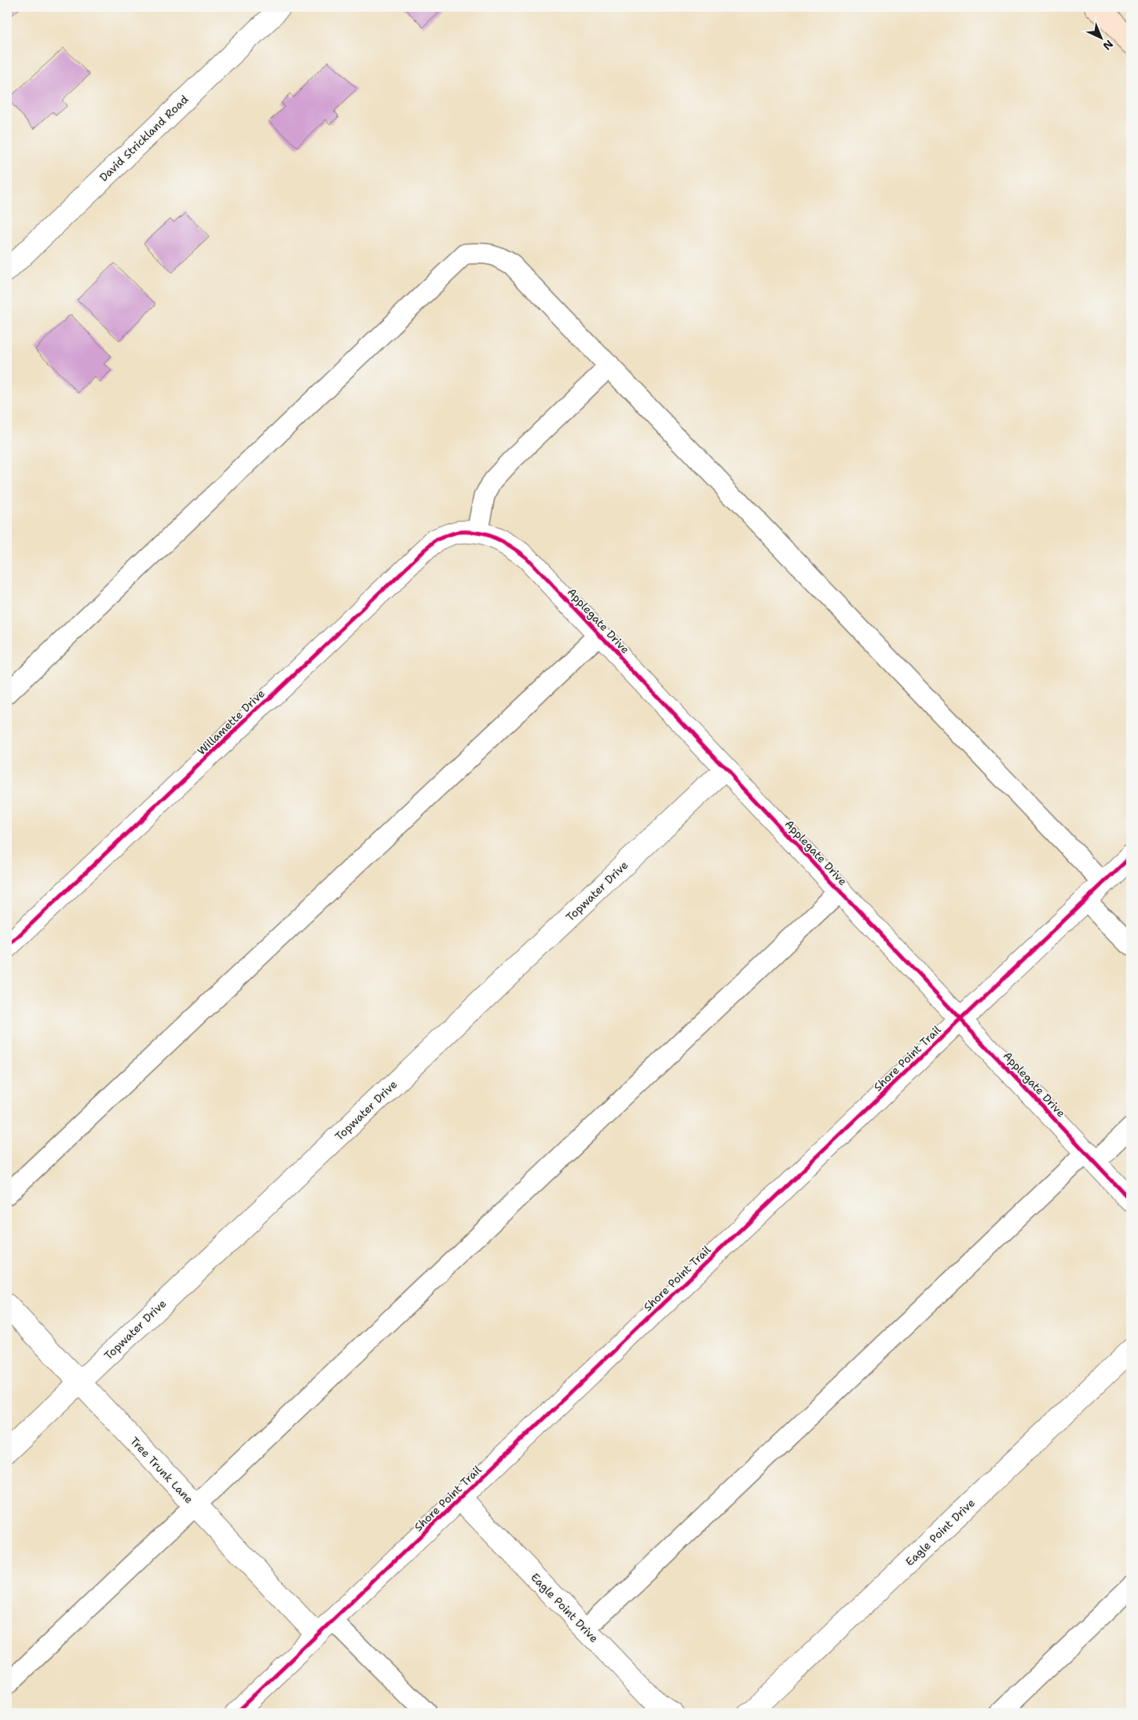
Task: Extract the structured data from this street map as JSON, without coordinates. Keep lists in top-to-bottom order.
{
  "streets": {
    "street": [
      "David Strickland Road",
      "Applegate Drive",
      "Willamette Drive",
      "Topwater Drive",
      "Shore Point Trail",
      "Tree Trunk Lane",
      "Eagle Point Drive"
    ]
  },
  "crossings": [
    ["Applegate Drive", "Willamette Drive"],
    ["Applegate Drive", "Topwater Drive"],
    ["Applegate Drive", "Shore Point Trail"],
    ["Topwater Drive", "Tree Trunk Lane"],
    ["Shore Point Trail", "Tree Trunk Lane"],
    ["Shore Point Trail", "Eagle Point Drive"]
  ],
  "north": "bottom right"
}
